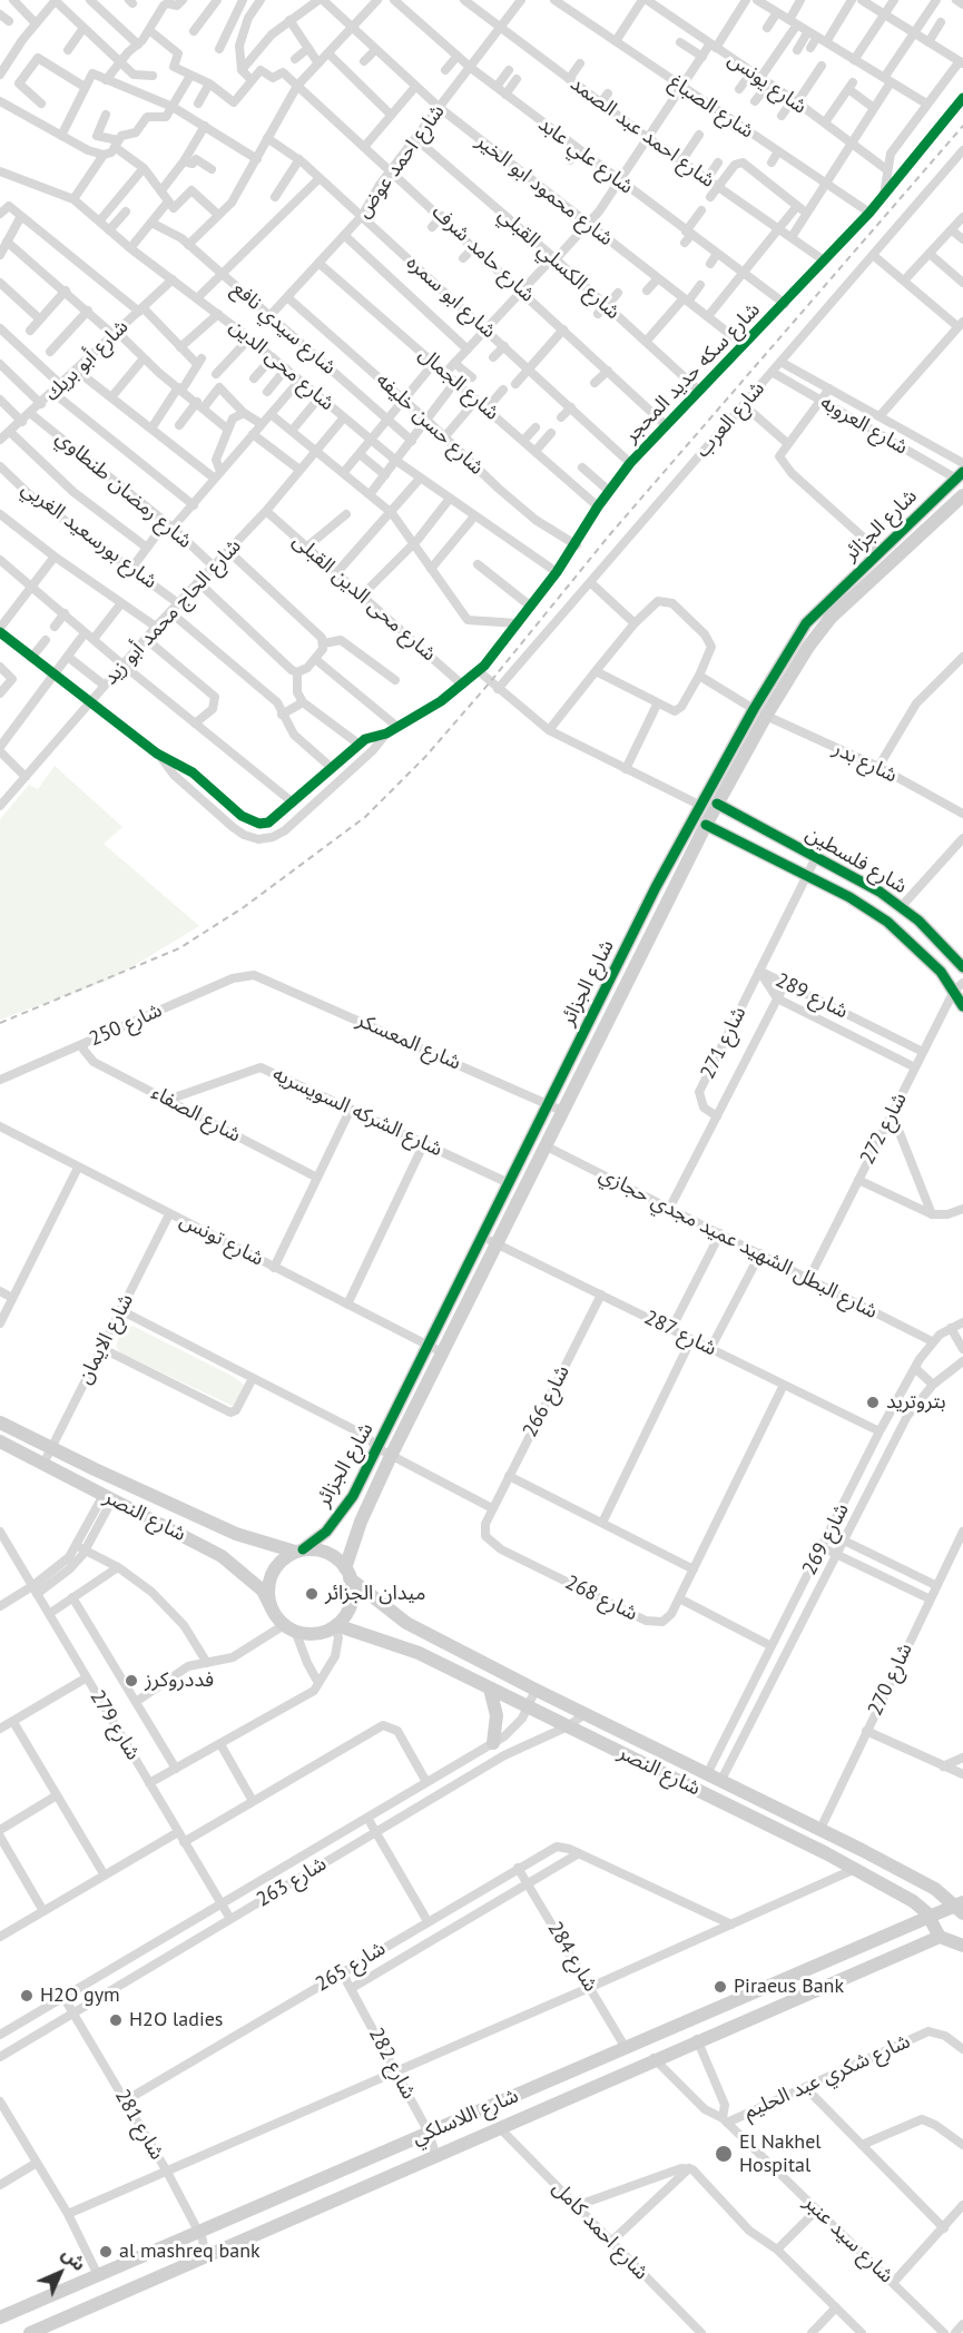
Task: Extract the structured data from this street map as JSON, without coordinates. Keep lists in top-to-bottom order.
{
  "streets": {
    "street": [
      "شارع يونس",
      "شارع الصباغ",
      "شارع احمد عبد الصمد",
      "شارع علي عابد",
      "شارع احمد عوض",
      "شارع محمود ابو الخير",
      "شارع حامد شرف",
      "شارع الكسلي القبلي",
      "شارع ابو سمره",
      "شارع سيدي نافع",
      "شارع أبو بريك",
      "شارع محى الدين",
      "شارع سكه حديد المحجر",
      "شارع الجمال",
      "شارع العرب",
      "شارع حسن خليفه",
      "شارع العروبه",
      "شارع رمضان طنطاوي",
      "شارع الجزائر",
      "شارع بورسعيد الغربي",
      "شارع محى الدين القبلى",
      "شارع الحاج محمد أبو زيد",
      "شارع بدر",
      "شارع فلسطين",
      "شارع 289",
      "شارع 250",
      "شارع المعسكر",
      "شارع 271",
      "شارع الشركه السويسريه",
      "شارع الصفاء",
      "شارع 272",
      "شارع تونس",
      "شارع البطل الشهيد عميد مجدي حجازي",
      "شارع 287",
      "شارع الايمان",
      "شارع 266",
      "شارع النصر",
      "شارع 269",
      "شارع 268",
      "شارع 270",
      "شارع 279",
      "شارع 263",
      "شارع 284",
      "شارع 265",
      "شارع 282",
      "شارع شكري عبد الحليم",
      "شارع اللاسلكي",
      "شارع 281",
      "شارع احمد كامل",
      "شارع سيد عنبر"
    ]
  },
  "crossings": [
    ["شارع الصباغ", "شارع سكه حديد المحجر"],
    ["شارع احمد عبد الصمد", "شارع احمد عوض"],
    ["شارع احمد عبد الصمد", "شارع سكه حديد المحجر"],
    ["شارع علي عابد", "شارع احمد عوض"],
    ["شارع علي عابد", "شارع سكه حديد المحجر"],
    ["شارع احمد عوض", "شارع محمود ابو الخير"],
    ["شارع احمد عوض", "شارع حامد شرف"],
    ["شارع احمد عوض", "شارع الكسلي القبلي"],
    ["شارع احمد عوض", "شارع ابو سمره"],
    ["شارع احمد عوض", "شارع سيدي نافع"],
    ["شارع احمد عوض", "شارع الجمال"],
    ["شارع احمد عوض", "شارع حسن خليفه"],
    ["شارع محمود ابو الخير", "شارع سكه حديد المحجر"],
    ["شارع حامد شرف", "شارع سكه حديد المحجر"],
    ["شارع الكسلي القبلي", "شارع سكه حديد المحجر"],
    ["شارع ابو سمره", "شارع سكه حديد المحجر"],
    ["شارع أبو بريك", "شارع محى الدين"],
    ["شارع أبو بريك", "شارع رمضان طنطاوي"],
    ["شارع محى الدين", "شارع سكه حديد المحجر"],
    ["شارع محى الدين", "شارع الحاج محمد أبو زيد"],
    ["شارع سكه حديد المحجر", "شارع الجمال"],
    ["شارع سكه حديد المحجر", "شارع حسن خليفه"],
    ["شارع سكه حديد المحجر", "شارع محى الدين القبلى"],
    ["شارع العرب", "شارع العروبه"],
    ["شارع العروبه", "شارع الجزائر"],
    ["شارع رمضان طنطاوي", "شارع الحاج محمد أبو زيد"],
    ["شارع الجزائر", "شارع بدر"],
    ["شارع الجزائر", "شارع فلسطين"],
    ["شارع الجزائر", "شارع المعسكر"],
    ["شارع الجزائر", "شارع الشركه السويسريه"],
    ["شارع الجزائر", "شارع تونس"],
    ["شارع الجزائر", "شارع البطل الشهيد عميد مجدي حجازي"],
    ["شارع الجزائر", "شارع 287"],
    ["شارع الجزائر", "شارع النصر"],
    ["شارع بورسعيد الغربي", "شارع الحاج محمد أبو زيد"],
    ["شارع محى الدين القبلى", "شارع الحاج محمد أبو زيد"],
    ["شارع فلسطين", "شارع 271"],
    ["شارع فلسطين", "شارع 272"],
    ["شارع 289", "شارع 271"],
    ["شارع 289", "شارع 272"],
    ["شارع 250", "شارع المعسكر"],
    ["شارع 250", "شارع الصفاء"],
    ["شارع 271", "شارع البطل الشهيد عميد مجدي حجازي"],
    ["شارع الشركه السويسريه", "شارع الصفاء"],
    ["شارع 272", "شارع البطل الشهيد عميد مجدي حجازي"],
    ["شارع تونس", "شارع الايمان"],
    ["شارع البطل الشهيد عميد مجدي حجازي", "شارع 269"],
    ["شارع 287", "شارع 266"],
    ["شارع 287", "شارع 269"],
    ["شارع 287", "شارع 268"],
    ["شارع الايمان", "شارع النصر"],
    ["شارع 266", "شارع 268"],
    ["شارع النصر", "شارع 269"],
    ["شارع النصر", "شارع 270"],
    ["شارع النصر", "شارع 263"],
    ["شارع النصر", "شارع اللاسلكي"],
    ["شارع 279", "شارع 263"],
    ["شارع 263", "شارع 281"],
    ["شارع 284", "شارع 265"],
    ["شارع 284", "شارع اللاسلكي"],
    ["شارع 265", "شارع 282"],
    ["شارع 265", "شارع 281"],
    ["شارع 282", "شارع اللاسلكي"],
    ["شارع شكري عبد الحليم", "شارع سيد عنبر"],
    ["شارع اللاسلكي", "شارع 281"],
    ["شارع اللاسلكي", "شارع احمد كامل"],
    ["شارع اللاسلكي", "شارع سيد عنبر"]
  ],
  "places": [
    "بتروتريد",
    "ميدان الجزائر",
    "فددروكرز",
    "Piraeus Bank",
    "H2O gym",
    "H2O ladies",
    "El Nakhel Hospital",
    "al mashreq bank"
  ],
  "north": "top right"
}
